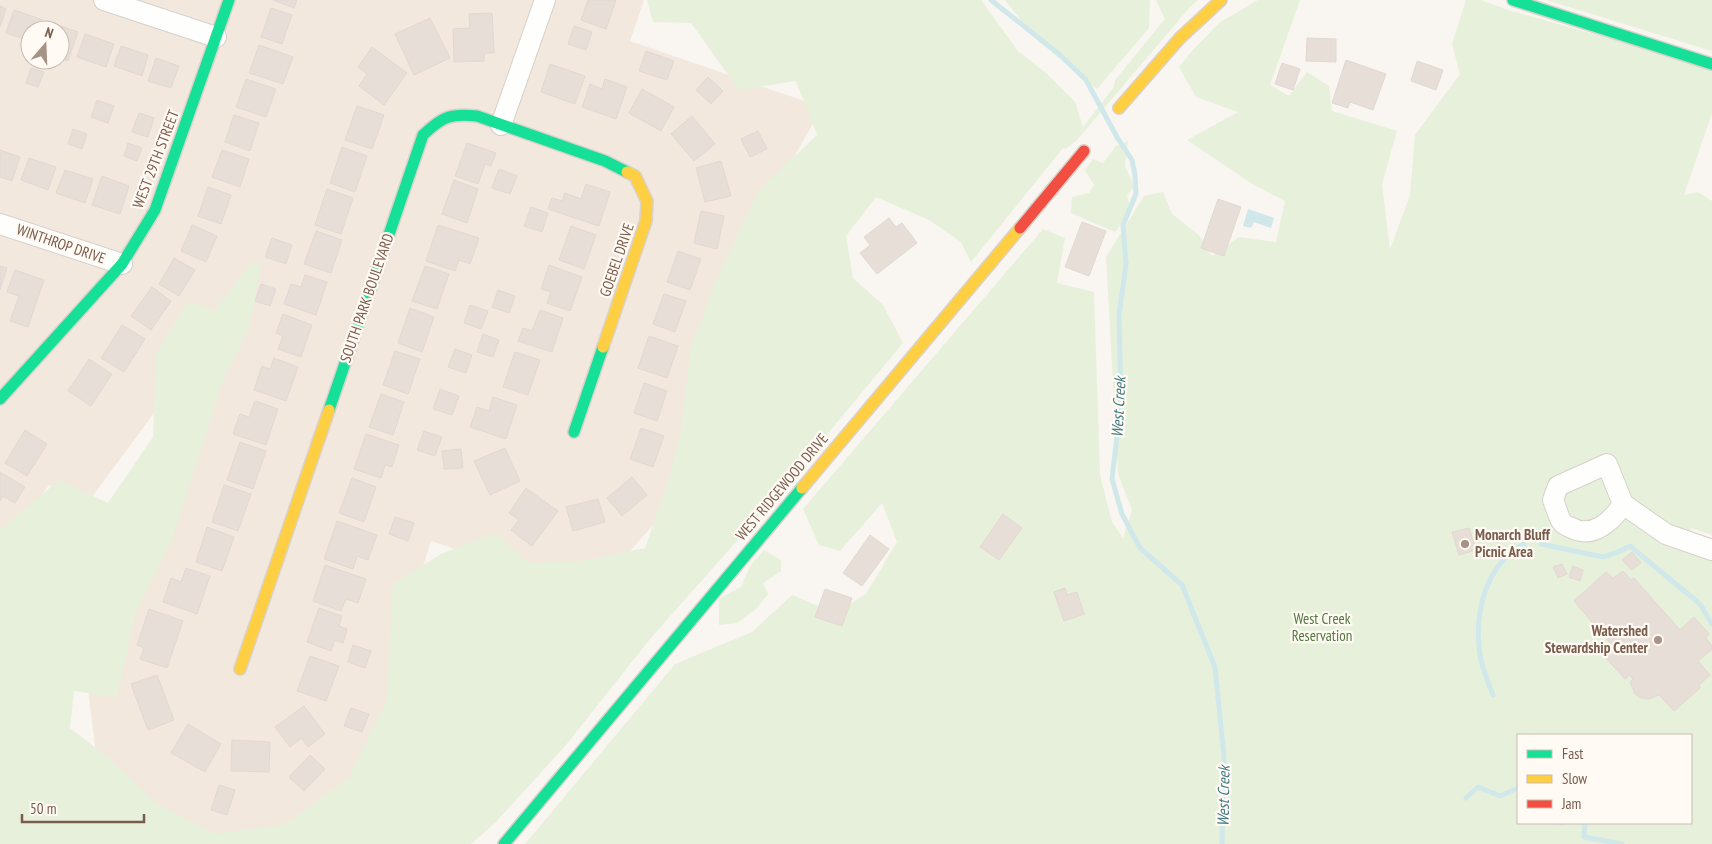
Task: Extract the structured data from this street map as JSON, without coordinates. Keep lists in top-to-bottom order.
{
  "streets": {
    "street": [
      "WEST 29TH STREET",
      "WINTHROP DRIVE",
      "GOEBEL DRIVE",
      "SOUTH PARK BOULEVARD",
      "WEST RIDGEWOOD DRIVE"
    ]
  },
  "crossings": [
    ["WEST 29TH STREET", "WINTHROP DRIVE"],
    ["GOEBEL DRIVE", "SOUTH PARK BOULEVARD"]
  ],
  "water": ["West Creek"],
  "parks": ["West Creek Reservation"],
  "places": ["Monarch Bluff Picnic Area", "Watershed Stewardship Center"],
  "legend": ["Fast", "Slow", "Jam"],
  "scale_bar": "50 m",
  "north": "top"
}
